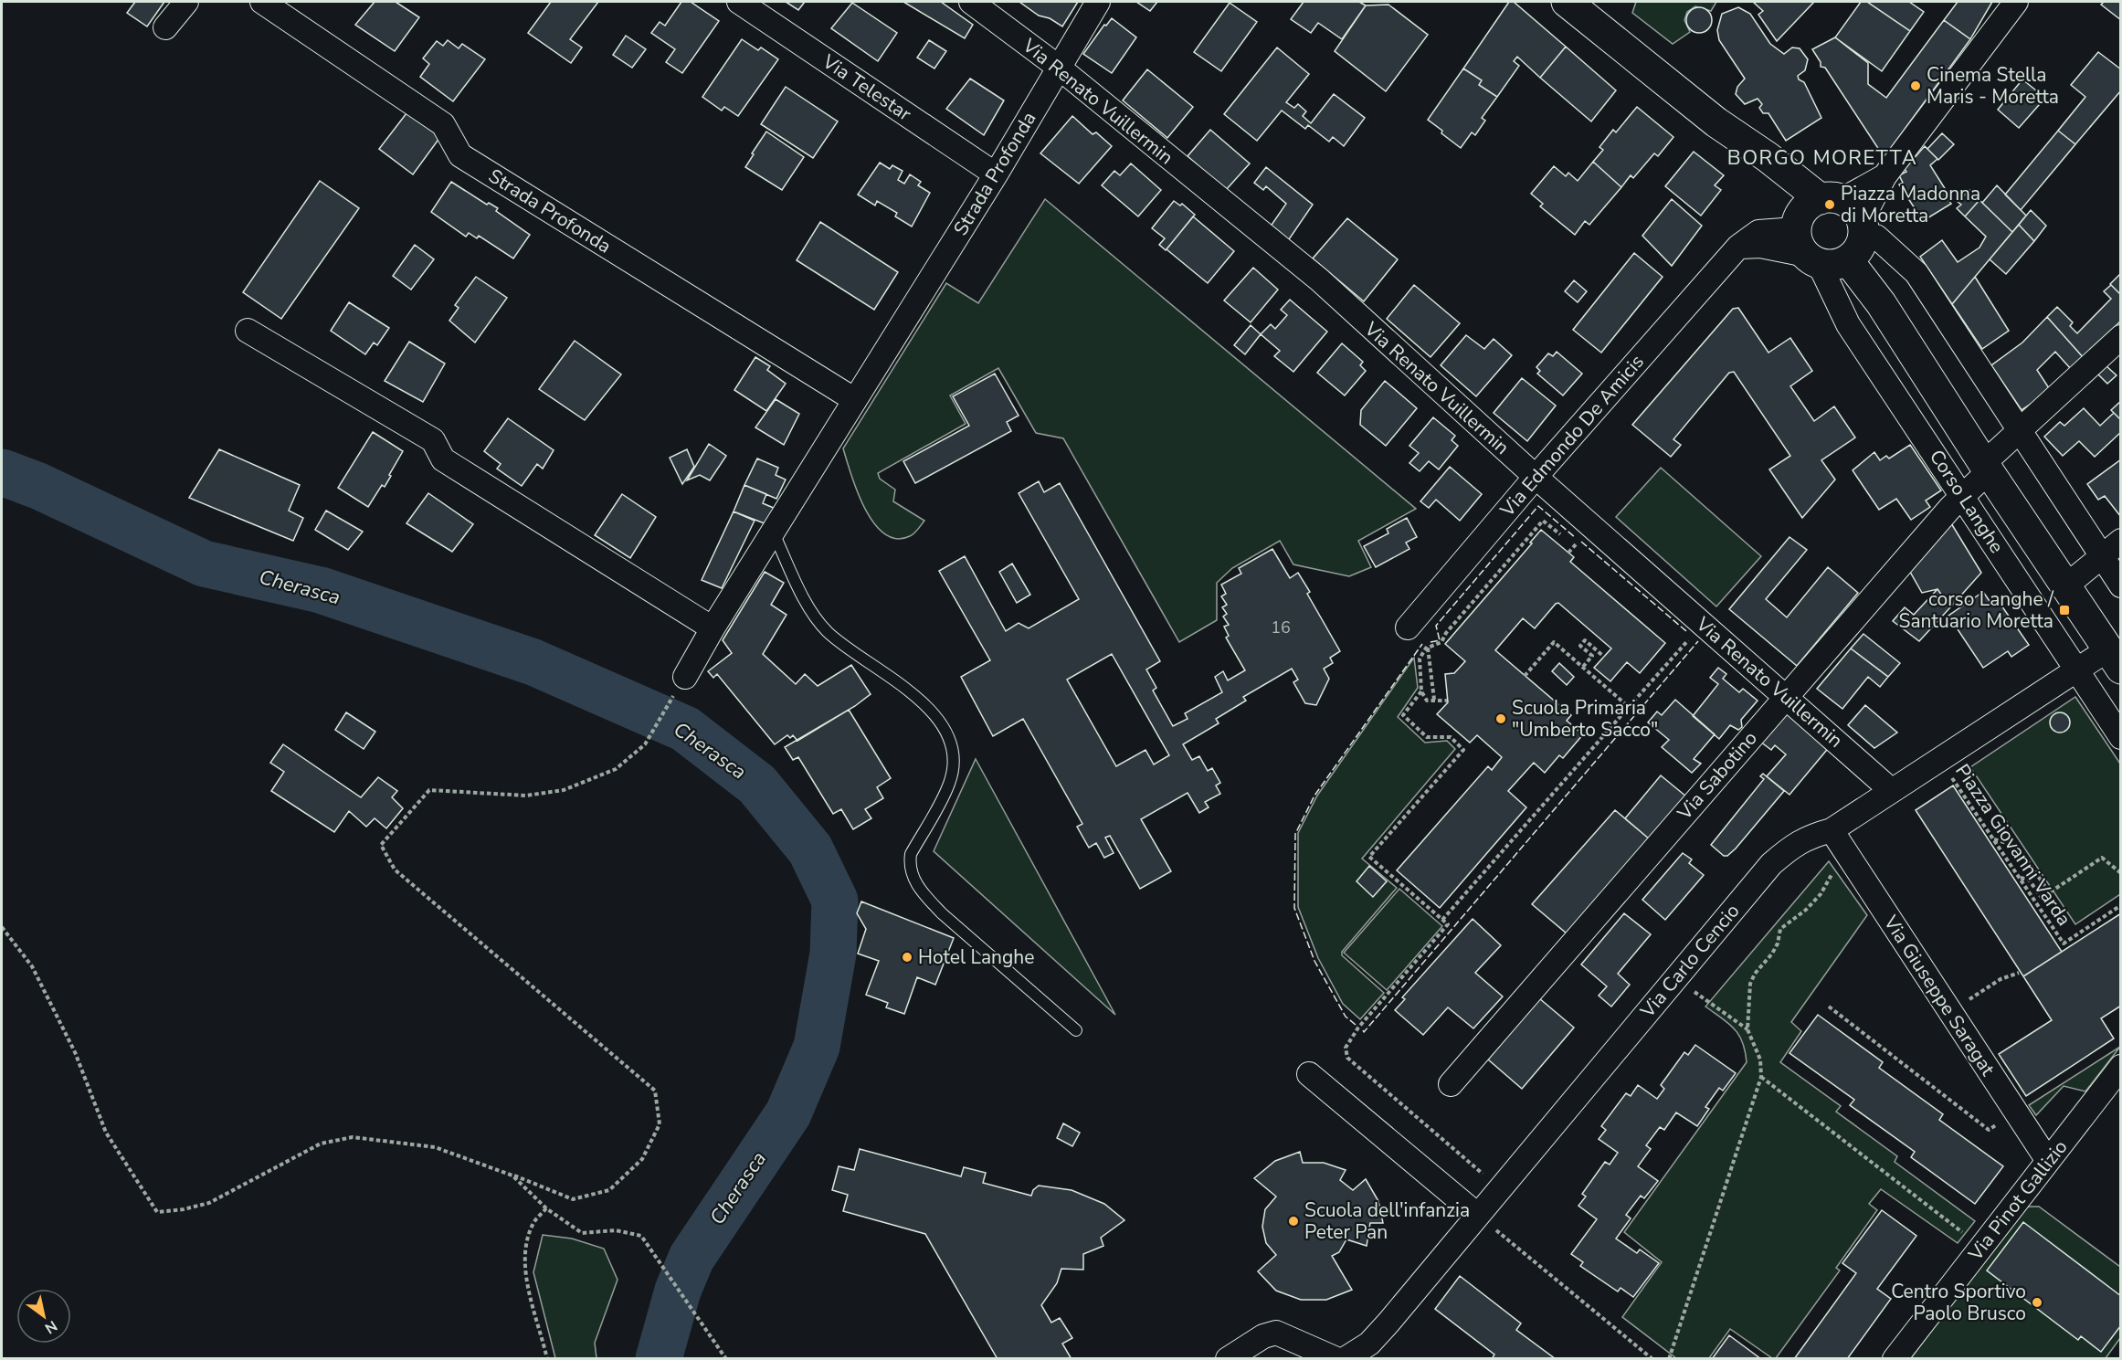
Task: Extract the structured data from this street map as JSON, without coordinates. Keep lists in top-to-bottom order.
{
  "streets": {
    "main road": ["Corso Langhe"],
    "street": [
      "Via Telestar",
      "Via Renato Vuillermin",
      "Strada Profonda",
      "Via Edmondo De Amicis",
      "Via Sabotino",
      "Via Carlo Cencio",
      "Via Giuseppe Saragat",
      "Via Pinot Gallizio"
    ],
    "path": ["Piazza Giovanni Varda"]
  },
  "crossings": [
    ["Via Telestar", "Strada Profonda"],
    ["Via Renato Vuillermin", "Strada Profonda"],
    ["Via Renato Vuillermin", "Via Edmondo De Amicis"],
    ["Via Renato Vuillermin", "Via Sabotino"],
    ["Via Renato Vuillermin", "Via Carlo Cencio"],
    ["Via Edmondo De Amicis", "Corso Langhe"],
    ["Corso Langhe", "Via Sabotino"],
    ["Corso Langhe", "Via Carlo Cencio"],
    ["Piazza Giovanni Varda", "Via Carlo Cencio"],
    ["Via Carlo Cencio", "Via Giuseppe Saragat"],
    ["Via Giuseppe Saragat", "Via Pinot Gallizio"]
  ],
  "districts": ["BORGO MORETTA"],
  "water": ["Cherasca"],
  "places": {
    "other": [
      "Cinema Stella Maris - Moretta",
      "Piazza Madonna di Moretta",
      "Scuola Primaria \"Umberto Sacco\"",
      "Hotel Langhe",
      "Scuola dell'infanzia Peter Pan",
      "Centro Sportivo Paolo Brusco"
    ],
    "transit": ["corso Langhe / Santuario Moretta"]
  },
  "house_numbers": ["16"],
  "north": "bottom right"
}
